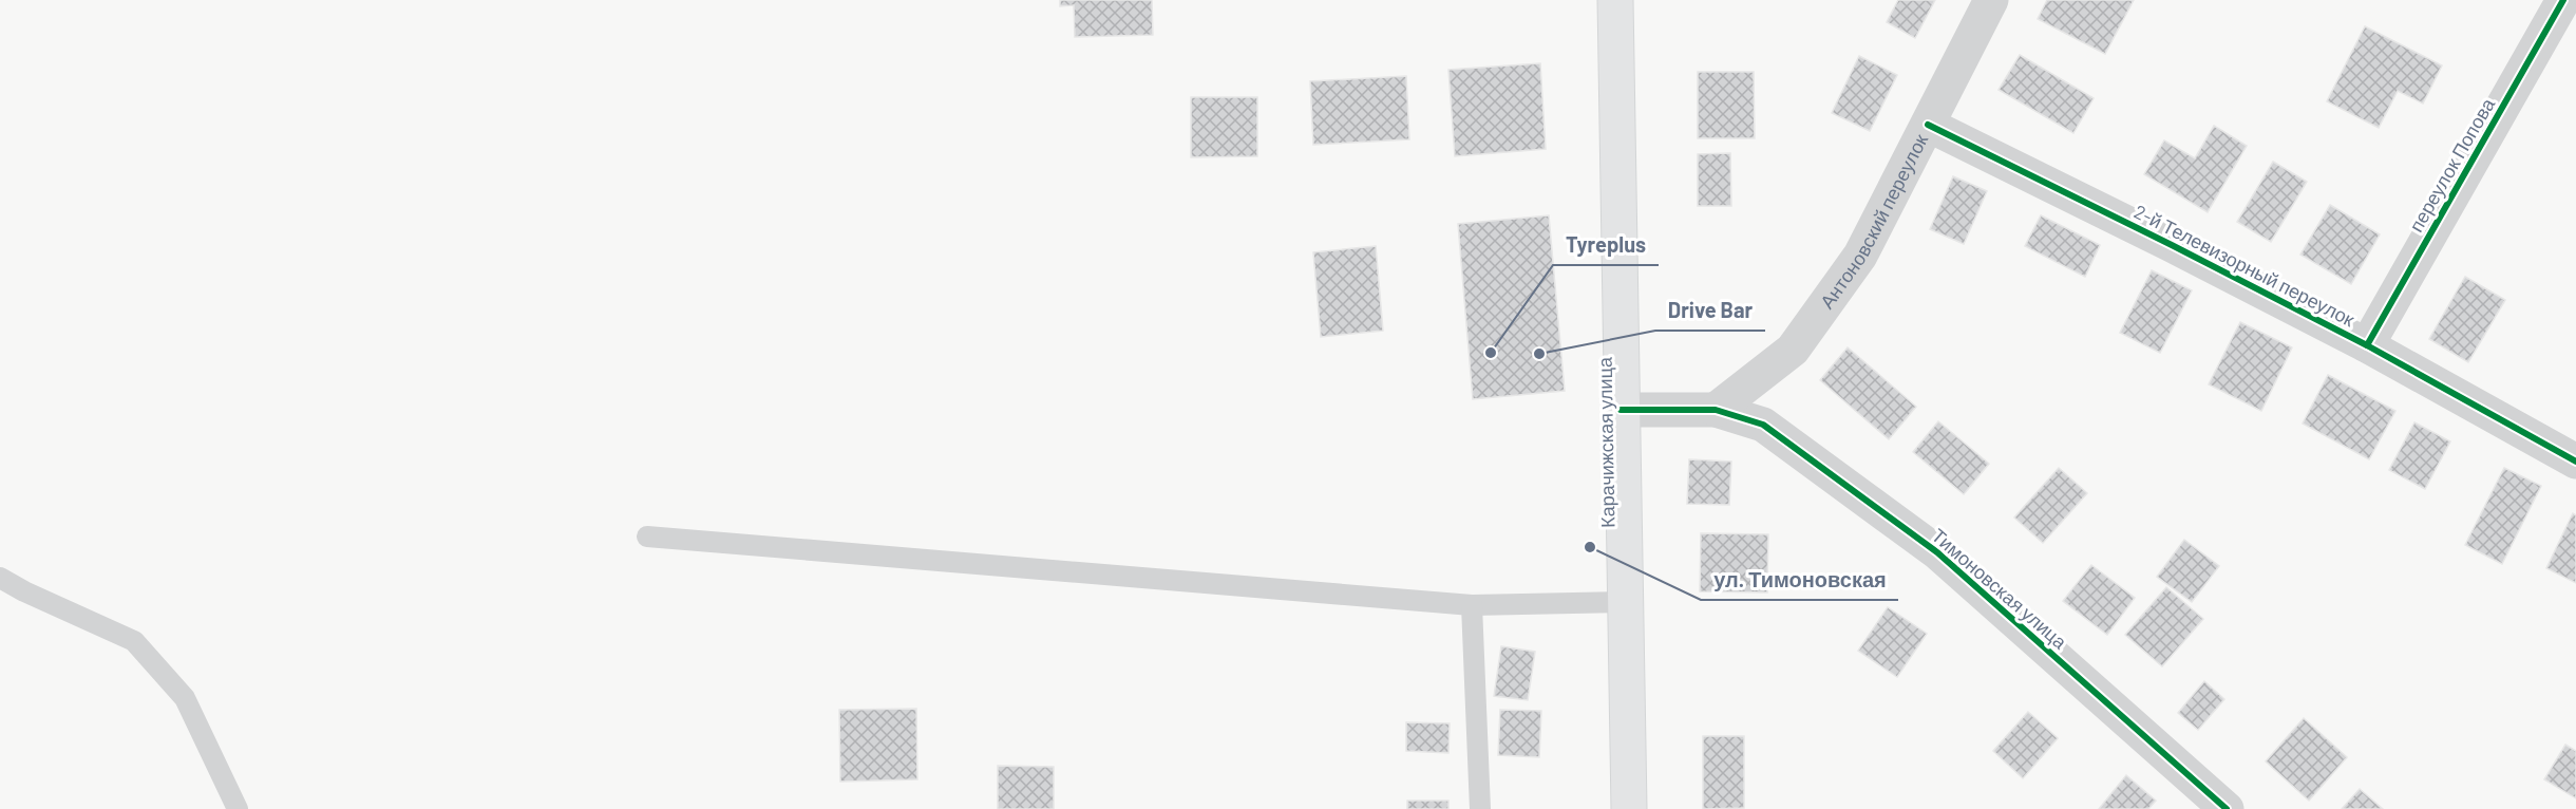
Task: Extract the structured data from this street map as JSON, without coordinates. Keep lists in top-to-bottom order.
{
  "streets": {
    "main road": ["Карачижская улица"],
    "street": [
      "переулок Попова",
      "Антоновский переулок",
      "2-й Телевизорный переулок",
      "Тимоновская улица"
    ]
  },
  "crossings": [
    ["переулок Попова", "2-й Телевизорный переулок"],
    ["Антоновский переулок", "2-й Телевизорный переулок"],
    ["Антоновский переулок", "Тимоновская улица"],
    ["Карачижская улица", "Тимоновская улица"]
  ],
  "places": ["Tyreplus", "Drive Bar", "ул. Тимоновская"]
}
